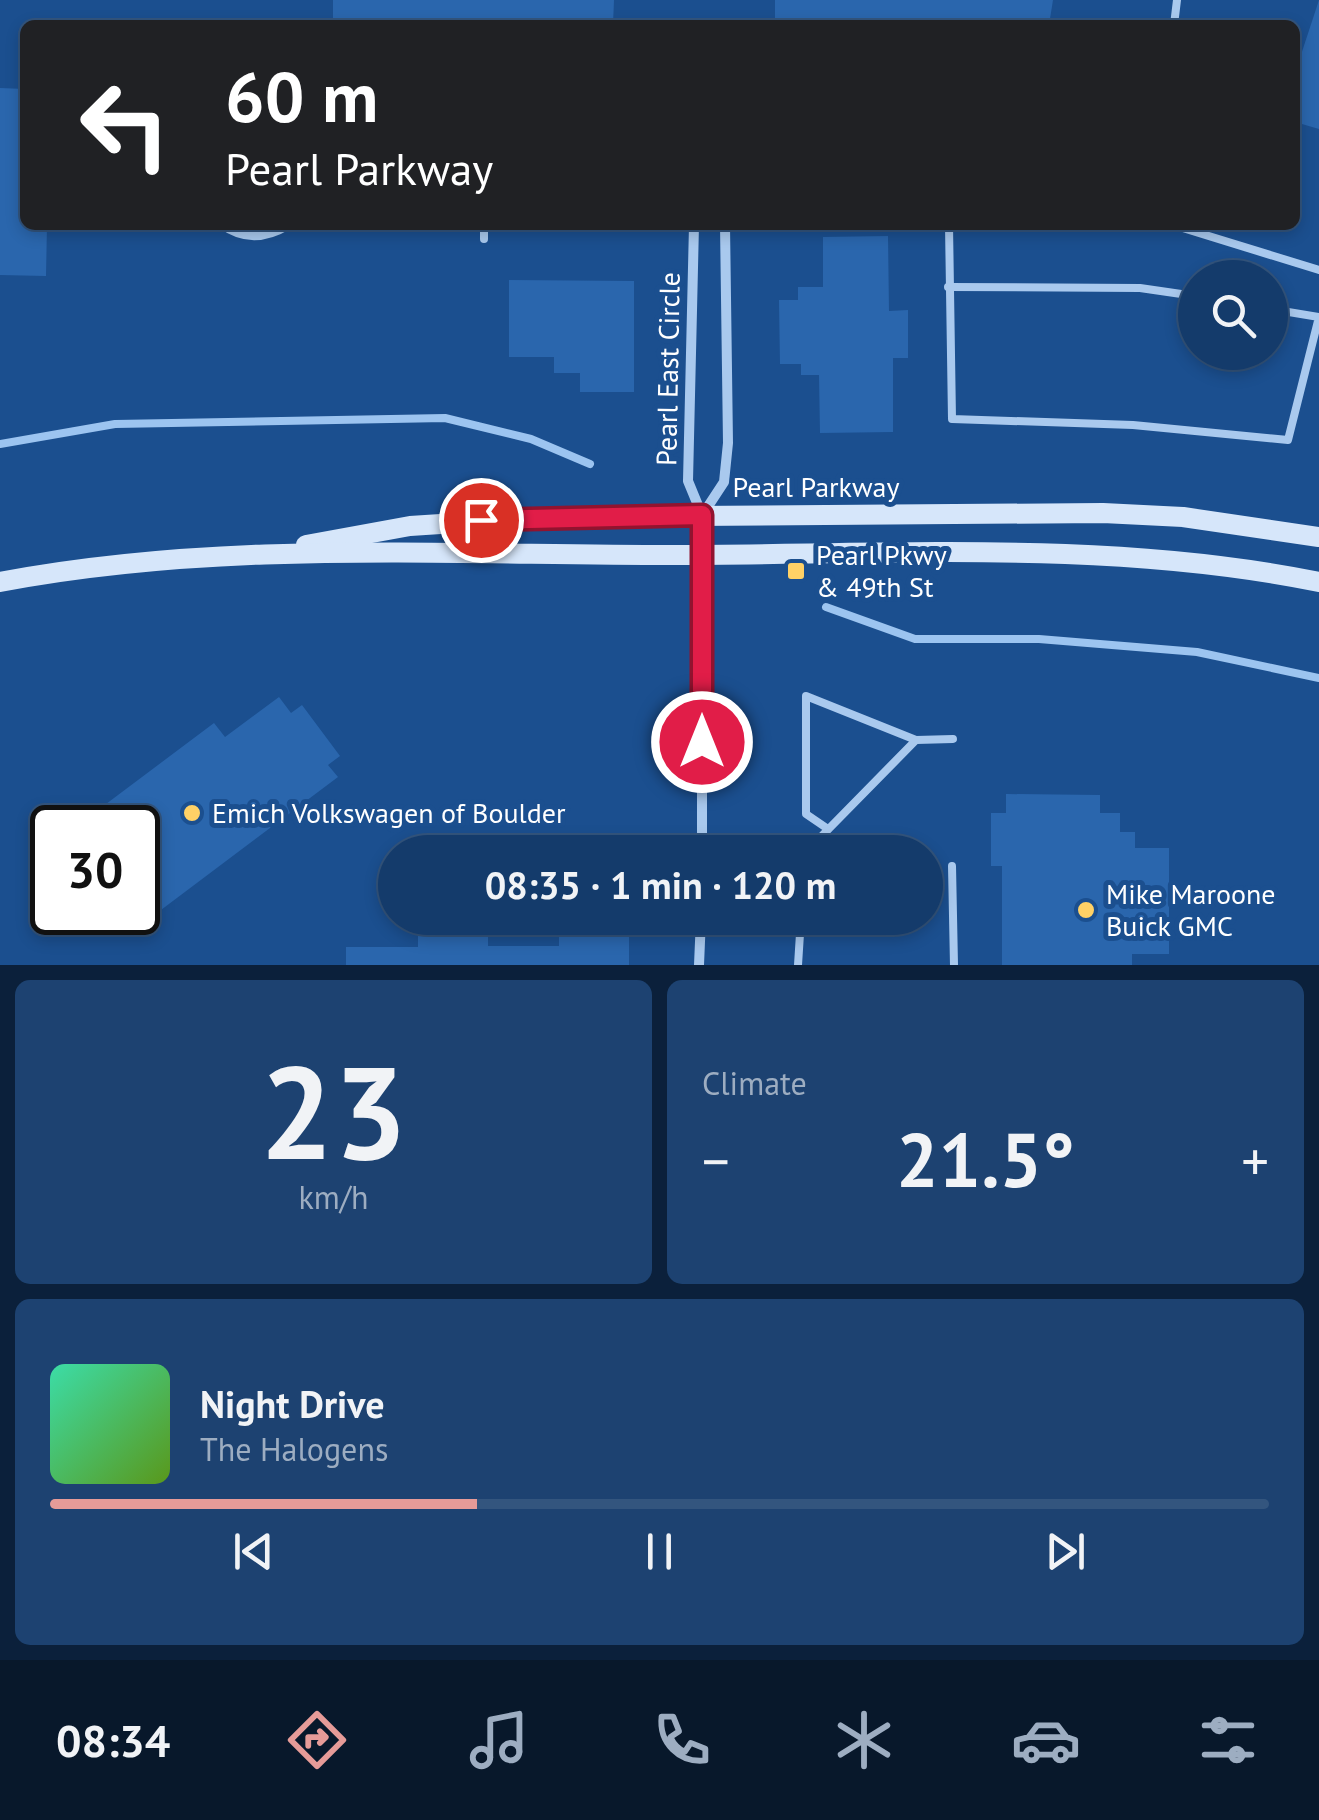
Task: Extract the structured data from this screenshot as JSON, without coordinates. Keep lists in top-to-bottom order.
{
  "streets": {
    "main road": ["Pearl Parkway"],
    "street": ["Pearl East Circle"]
  },
  "crossings": [
    ["Pearl East Circle", "Pearl Parkway"]
  ],
  "places": {
    "transit": ["Pearl Pkwy & 49th St"],
    "other": ["Emich Volkswagen of Boulder", "Mike Maroone Buick GMC"]
  },
  "page": {
    "turn": ["60 m", "Pearl Parkway"],
    "limit": "30",
    "trip": "08:35 · 1 min · 120 m",
    "tile": [
      ["23", "km/h"],
      "Climate"
    ],
    "heat": ["−", "21.5°", "+"],
    "song": ["Night Drive", "The Halogens"],
    "tabs": "08:34"
  }
}
